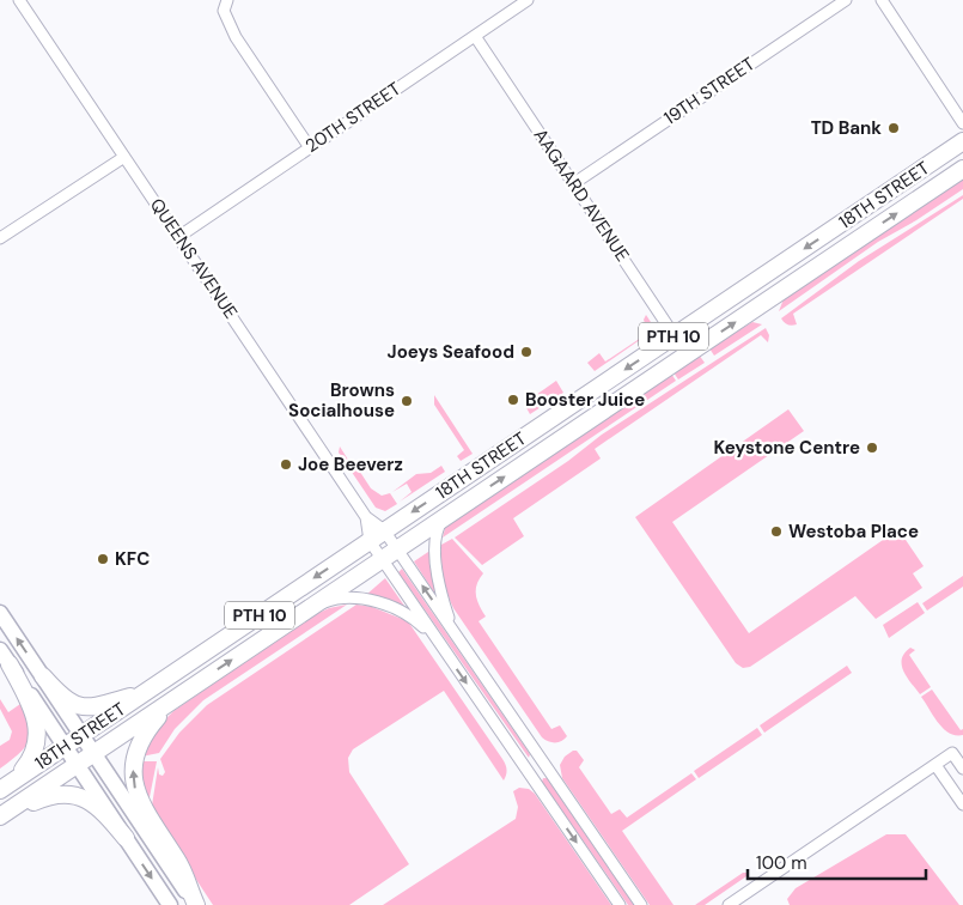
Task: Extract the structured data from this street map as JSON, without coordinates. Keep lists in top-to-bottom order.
{
  "streets": {
    "main road": ["18TH STREET", "PTH 10"],
    "street": [
      "19TH STREET",
      "20TH STREET",
      "AAGAARD AVENUE",
      "QUEENS AVENUE"
    ]
  },
  "crossings": [
    ["19TH STREET", "AAGAARD AVENUE"],
    ["20TH STREET", "AAGAARD AVENUE"],
    ["20TH STREET", "QUEENS AVENUE"],
    ["AAGAARD AVENUE", "18TH STREET"]
  ],
  "places": [
    "TD Bank",
    "Joeys Seafood",
    "Booster Juice",
    "Browns Socialhouse",
    "Keystone Centre",
    "Joe Beeverz",
    "Westoba Place",
    "KFC"
  ],
  "scale_bar": "100 m"
}
